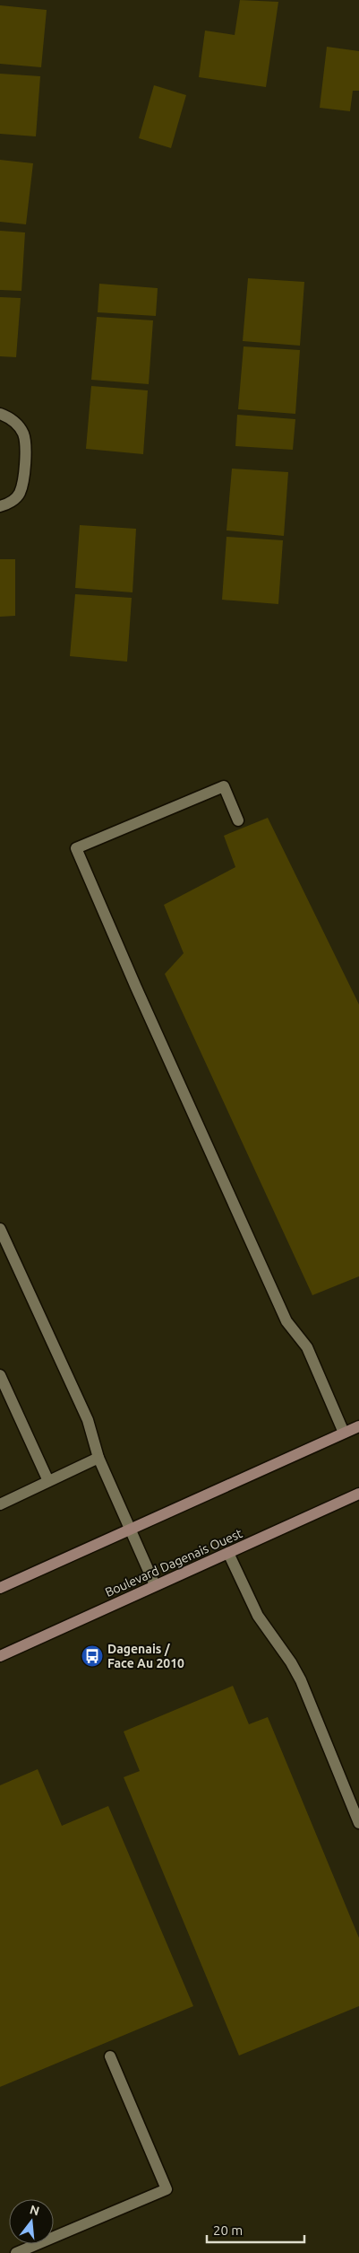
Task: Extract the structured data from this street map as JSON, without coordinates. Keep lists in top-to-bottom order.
{
  "streets": {
    "main road": ["Boulevard Dagenais Ouest"]
  },
  "places": {
    "bus stop": ["Dagenais / Face Au 2010"]
  },
  "scale_bar": "20 m",
  "north": "top"
}
